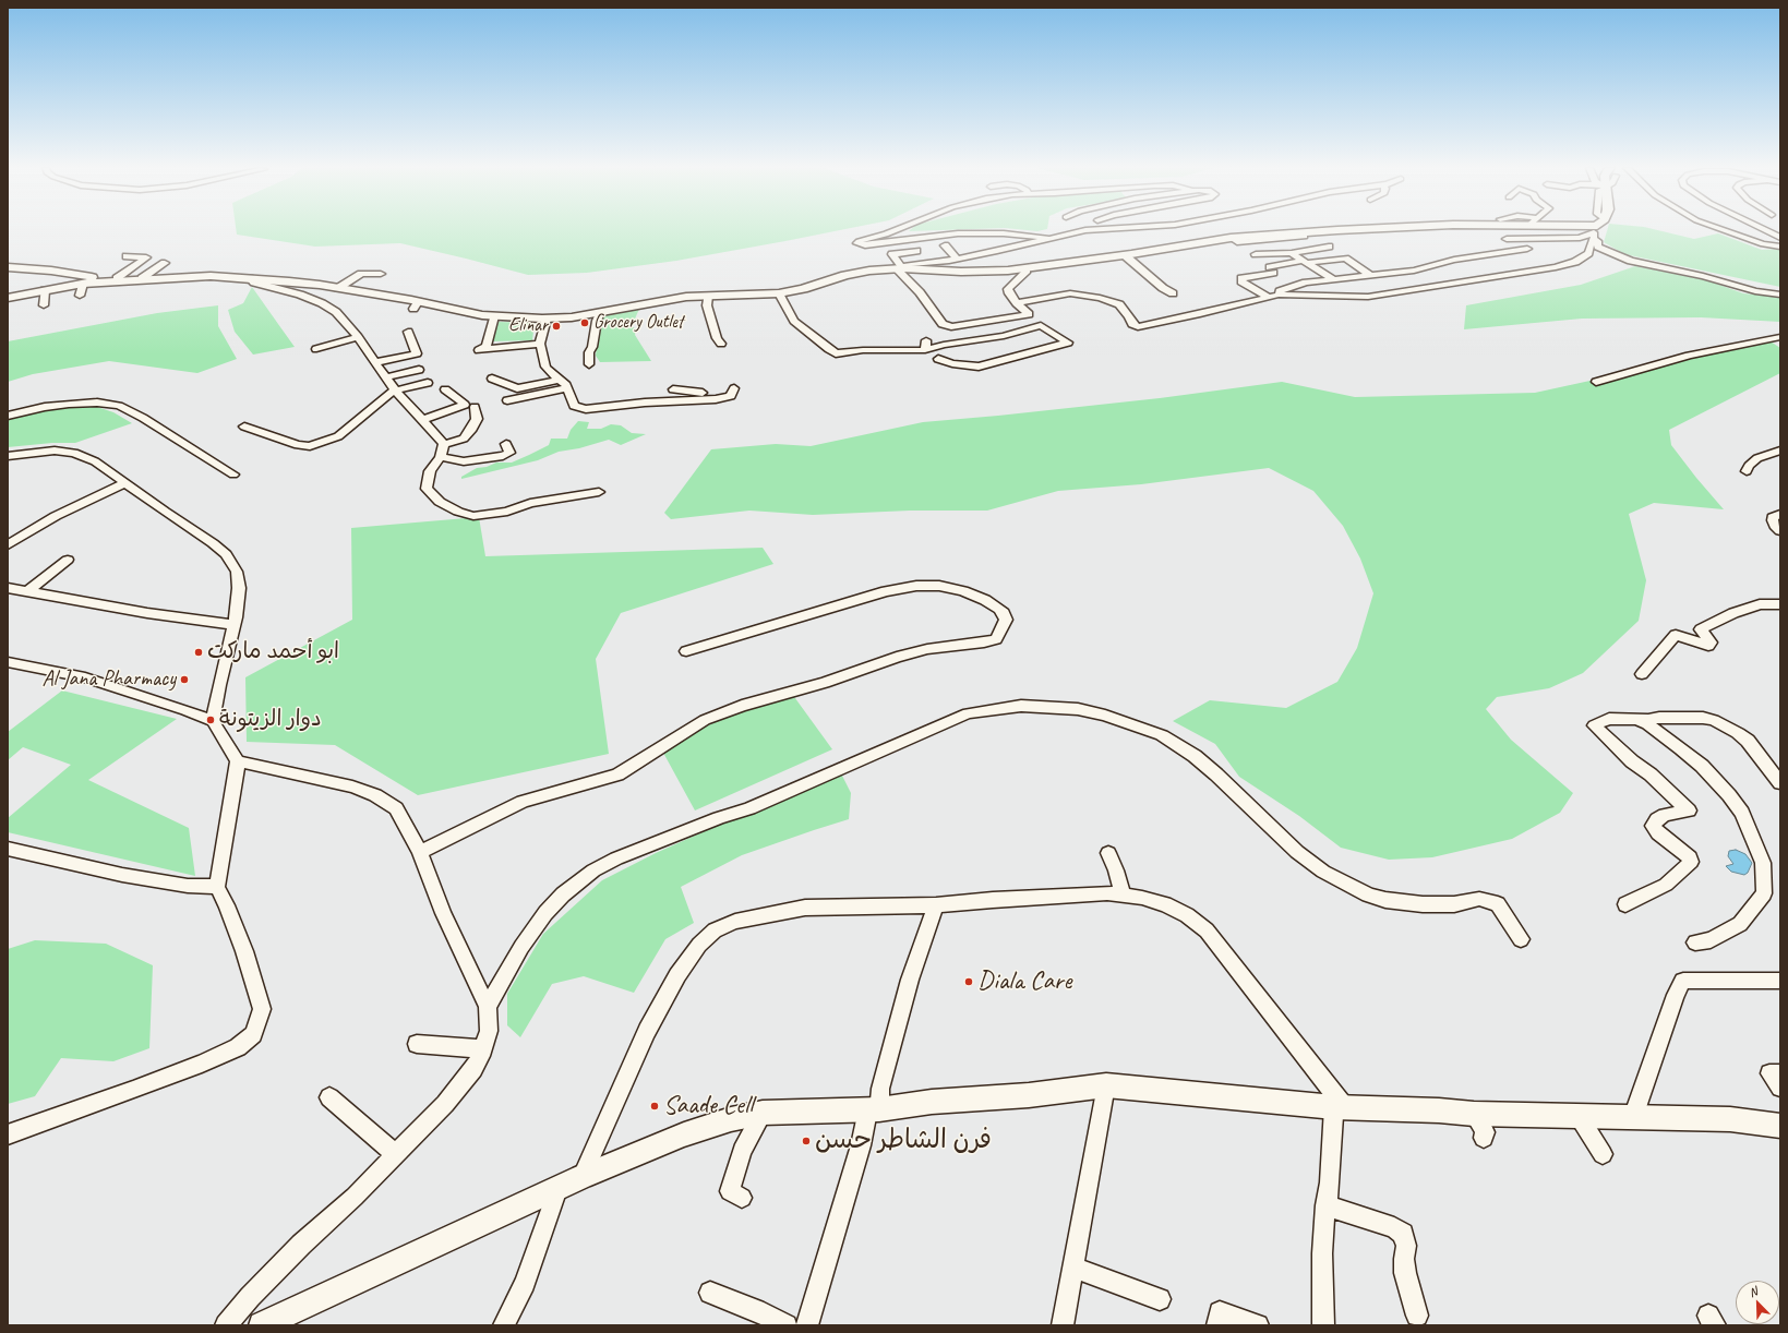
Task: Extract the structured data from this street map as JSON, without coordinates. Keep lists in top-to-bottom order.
{
  "places": [
    "Grocery Outlet",
    "Elinar",
    "ابو أحمد ماركت",
    "Al Jana Pharmacy",
    "دوار الزيتونة",
    "Diala Care",
    "Saade Cell",
    "فرن الشاطر حسن"
  ],
  "north": "top left"
}
